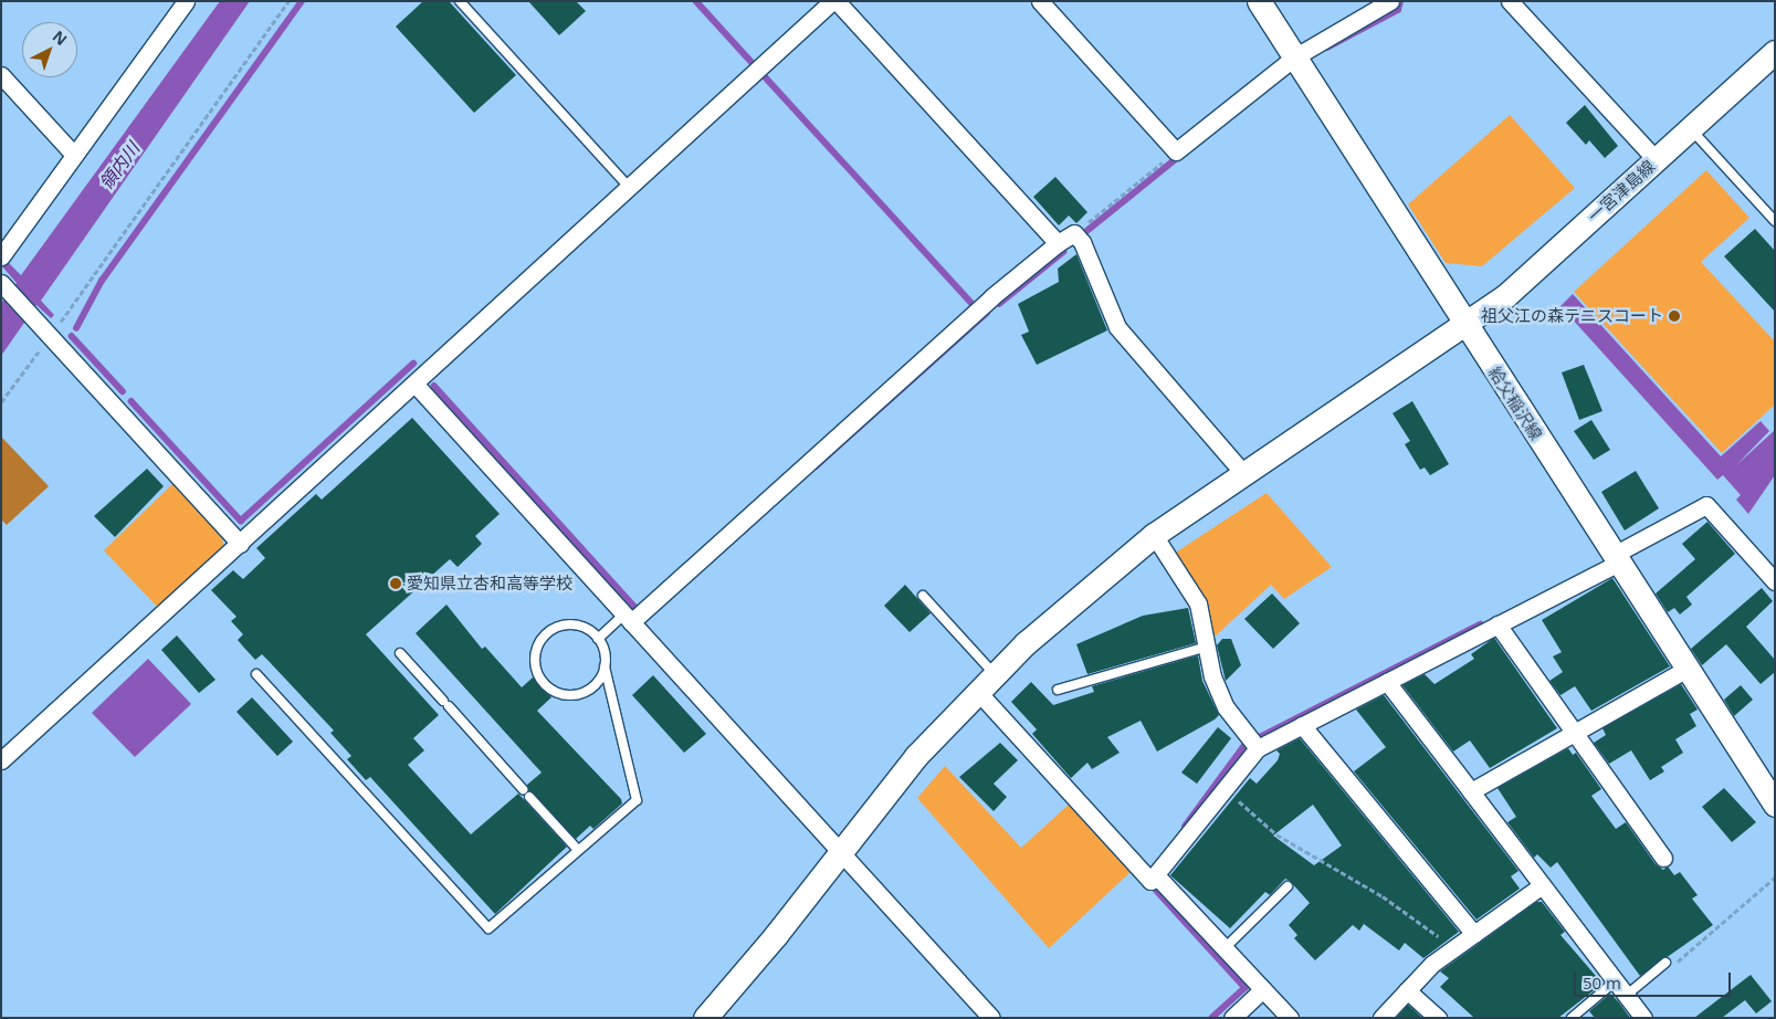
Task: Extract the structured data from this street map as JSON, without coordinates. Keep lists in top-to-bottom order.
{
  "streets": {
    "main road": ["一宮津島線", "給父稲沢線"]
  },
  "crossings": [
    ["一宮津島線", "給父稲沢線"]
  ],
  "water": ["領内川"],
  "places": ["祖父江の森テニスコート", "愛知県立杏和高等学校"],
  "scale_bar": "50 m",
  "north": "top right"
}
